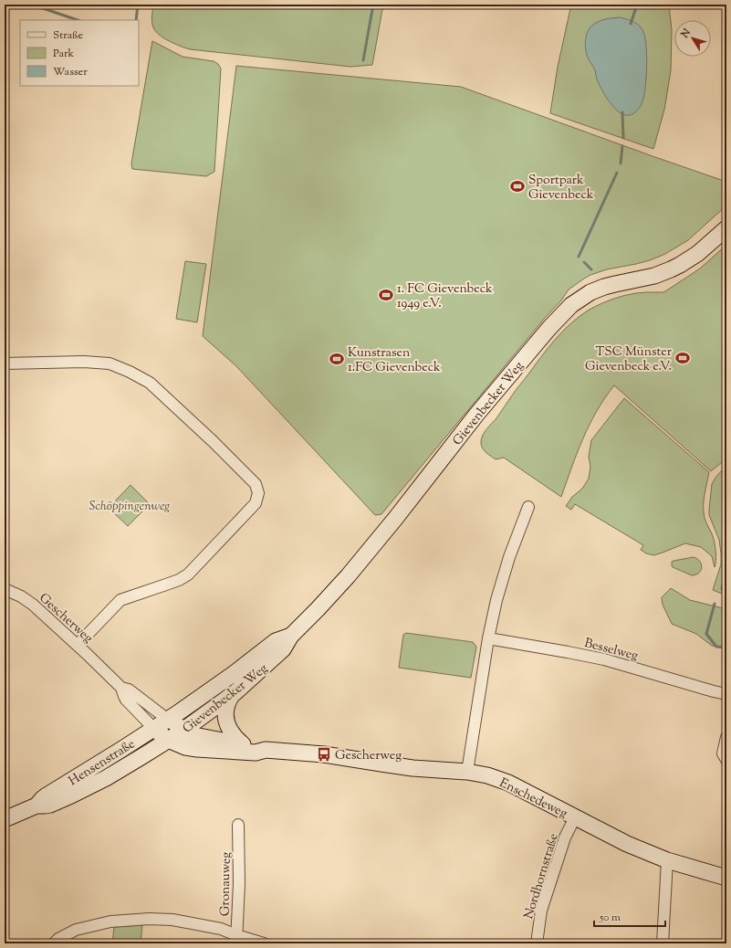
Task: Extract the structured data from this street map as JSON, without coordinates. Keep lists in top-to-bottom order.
{
  "streets": {
    "main road": ["Gievenbecker Weg", "Hensenstraße", "Enschedeweg"],
    "street": [
      "Gescherweg",
      "Besselweg",
      "Nordhornstraße",
      "Gronauweg"
    ]
  },
  "crossings": [
    ["Gievenbecker Weg", "Gescherweg"],
    ["Gievenbecker Weg", "Hensenstraße"],
    ["Gievenbecker Weg", "Enschedeweg"],
    ["Gescherweg", "Hensenstraße"],
    ["Gescherweg", "Enschedeweg"],
    ["Hensenstraße", "Enschedeweg"],
    ["Enschedeweg", "Nordhornstraße"]
  ],
  "parks": ["Schöppingenweg"],
  "places": {
    "sports": [
      "Sportpark Gievenbeck",
      "1. FC Gievenbeck 1949 e.V.",
      "TSC Münster Gievenbeck e.V.",
      "Kunstrasen 1.FC Gievenbeck"
    ],
    "bus stop": ["Gescherweg"]
  },
  "legend": ["Straße", "Park", "Wasser"],
  "scale_bar": "50 m",
  "north": "top left"
}
